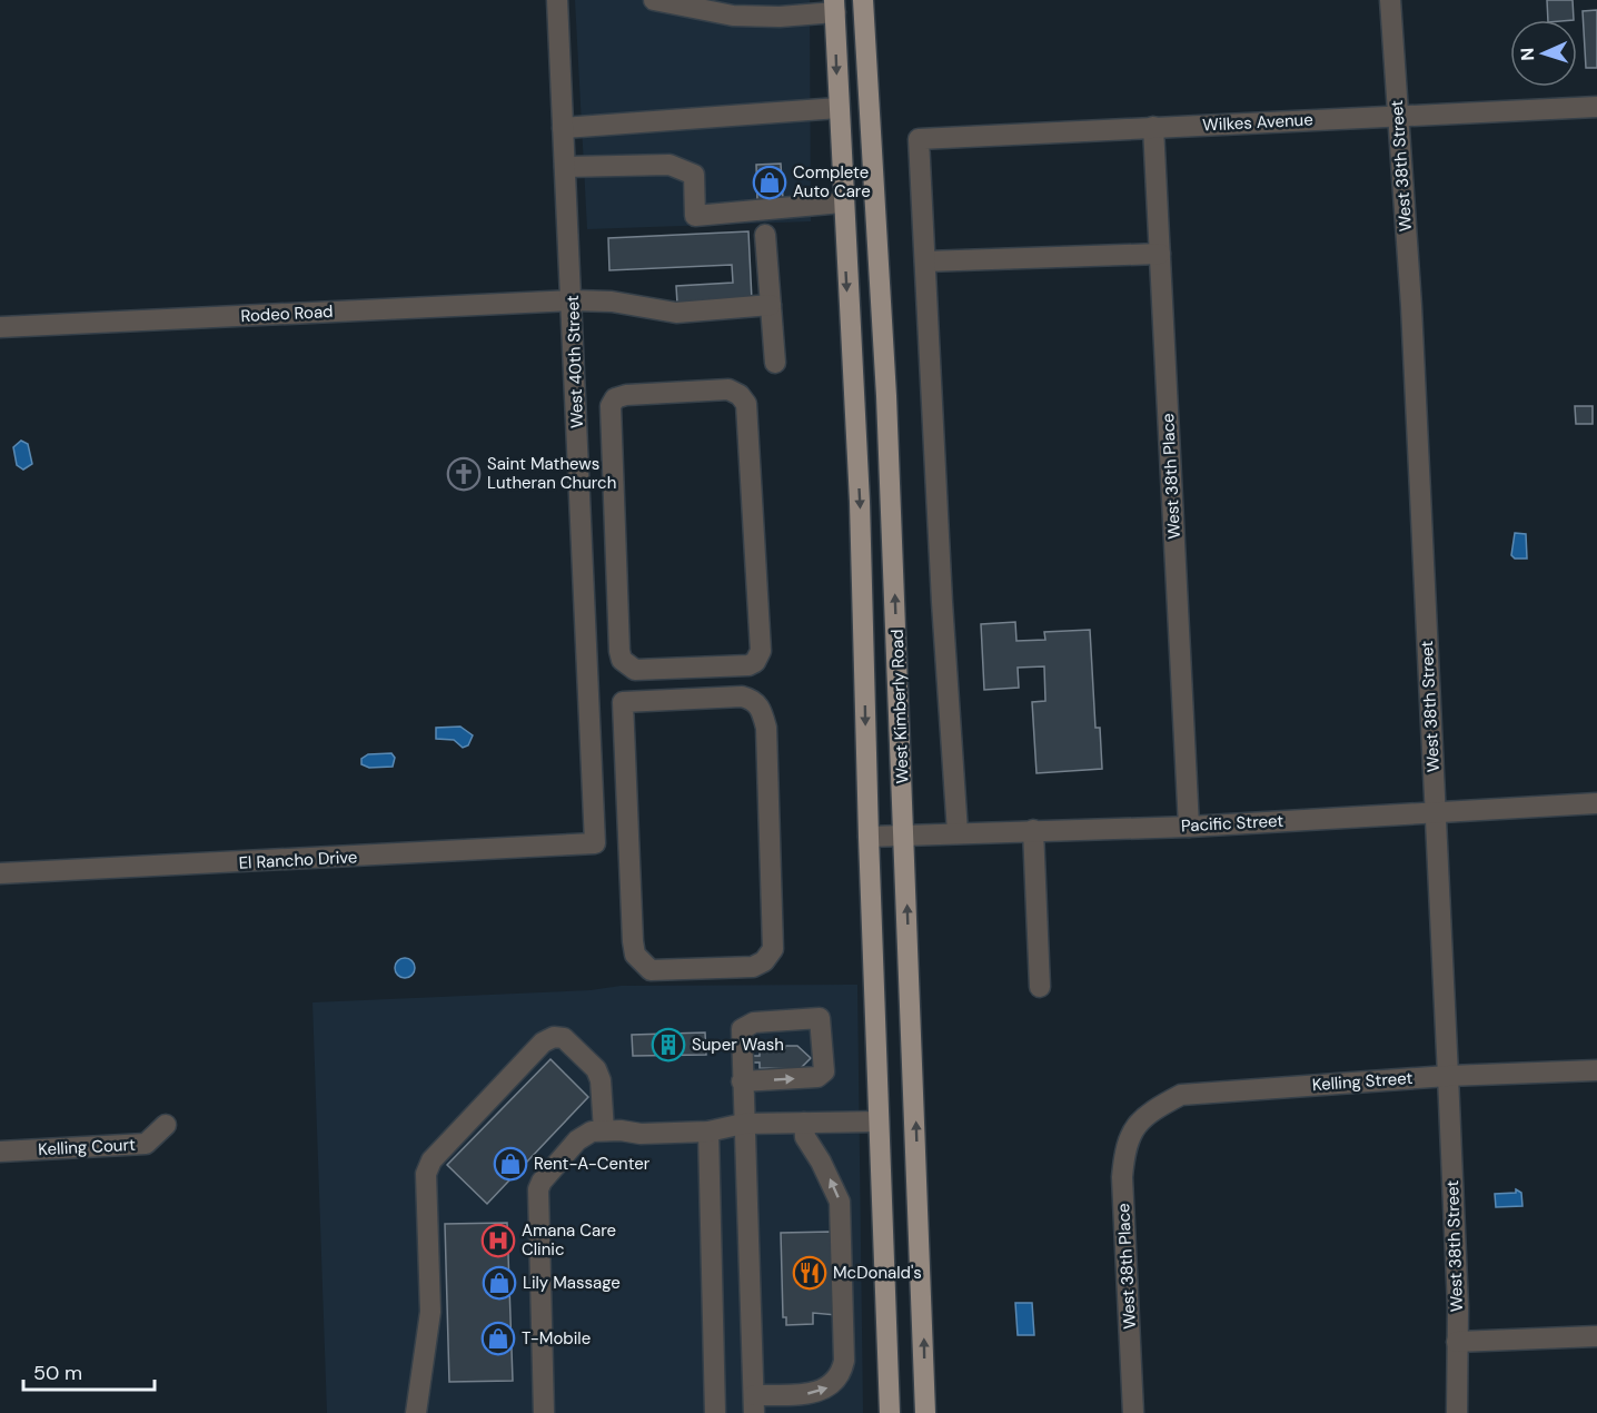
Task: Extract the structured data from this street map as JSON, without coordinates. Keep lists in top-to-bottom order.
{
  "streets": {
    "main road": ["West Kimberly Road"],
    "street": [
      "Wilkes Avenue",
      "West 38th Street",
      "Rodeo Road",
      "West 40th Street",
      "West 38th Place",
      "Pacific Street",
      "El Rancho Drive",
      "Kelling Street",
      "Kelling Court"
    ]
  },
  "crossings": [
    ["Wilkes Avenue", "West 38th Street"],
    ["Wilkes Avenue", "West 38th Place"],
    ["West 38th Street", "Pacific Street"],
    ["West 38th Street", "Kelling Street"],
    ["Rodeo Road", "West 40th Street"],
    ["West 40th Street", "El Rancho Drive"],
    ["West 38th Place", "Pacific Street"],
    ["West 38th Place", "Kelling Street"],
    ["West Kimberly Road", "Pacific Street"]
  ],
  "places": {
    "shop": [
      "Complete Auto Care",
      "Rent-A-Center",
      "Lily Massage",
      "T-Mobile"
    ],
    "church": ["Saint Mathews Lutheran Church"],
    "building": ["Super Wash"],
    "hospital": ["Amana Care Clinic"],
    "restaurant": ["McDonald's"]
  },
  "scale_bar": "50 m",
  "north": "left"
}
